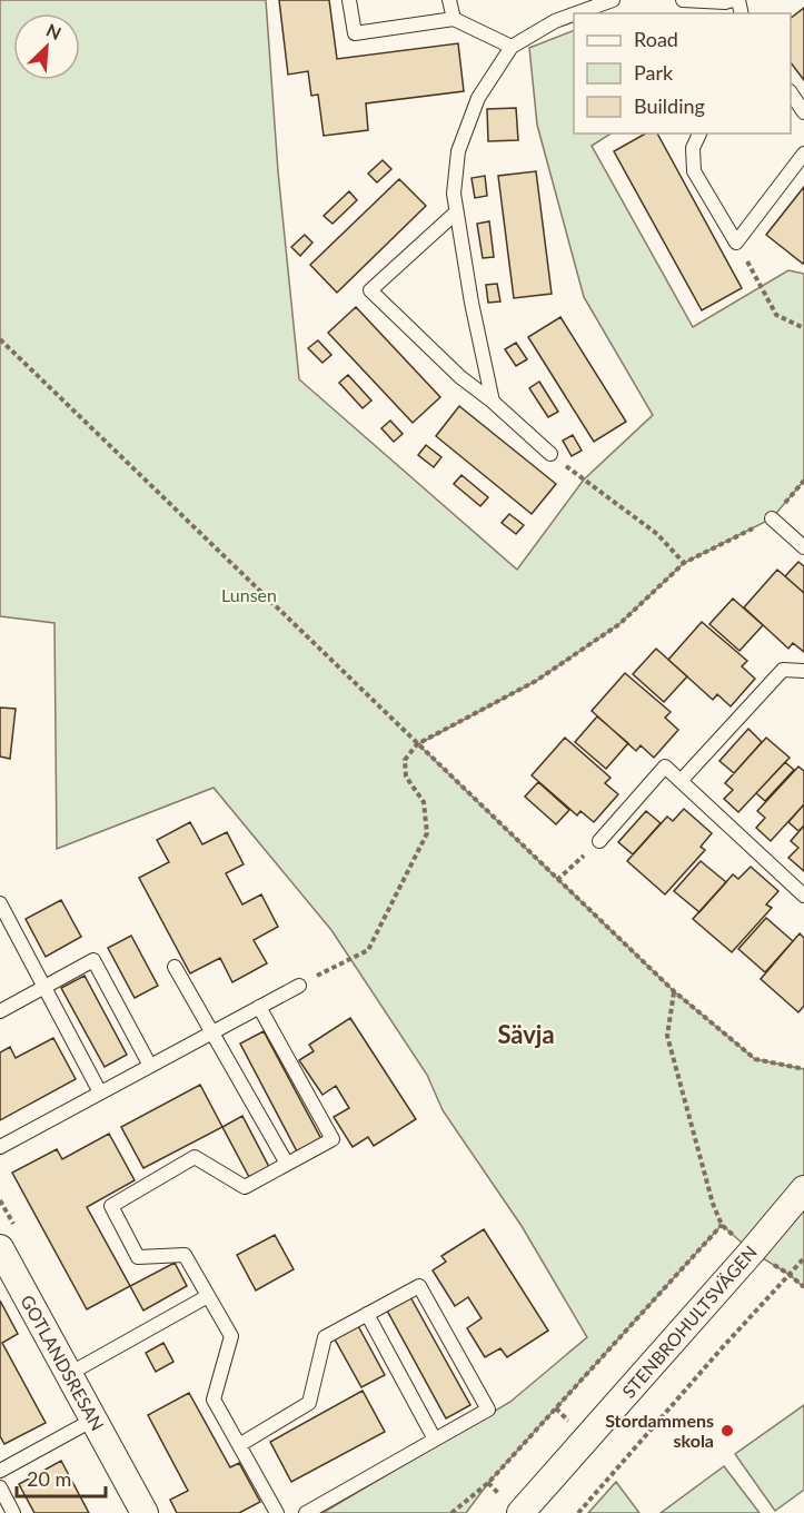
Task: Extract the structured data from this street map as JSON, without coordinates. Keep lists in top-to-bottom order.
{
  "streets": {
    "street": ["STENBROHULTSVÄGEN", "GOTLANDSRESAN"]
  },
  "districts": ["Sävja"],
  "parks": ["Lunsen"],
  "places": ["Stordammens skola"],
  "legend": ["Road", "Park", "Building"],
  "scale_bar": "20 m",
  "north": "top right"
}
